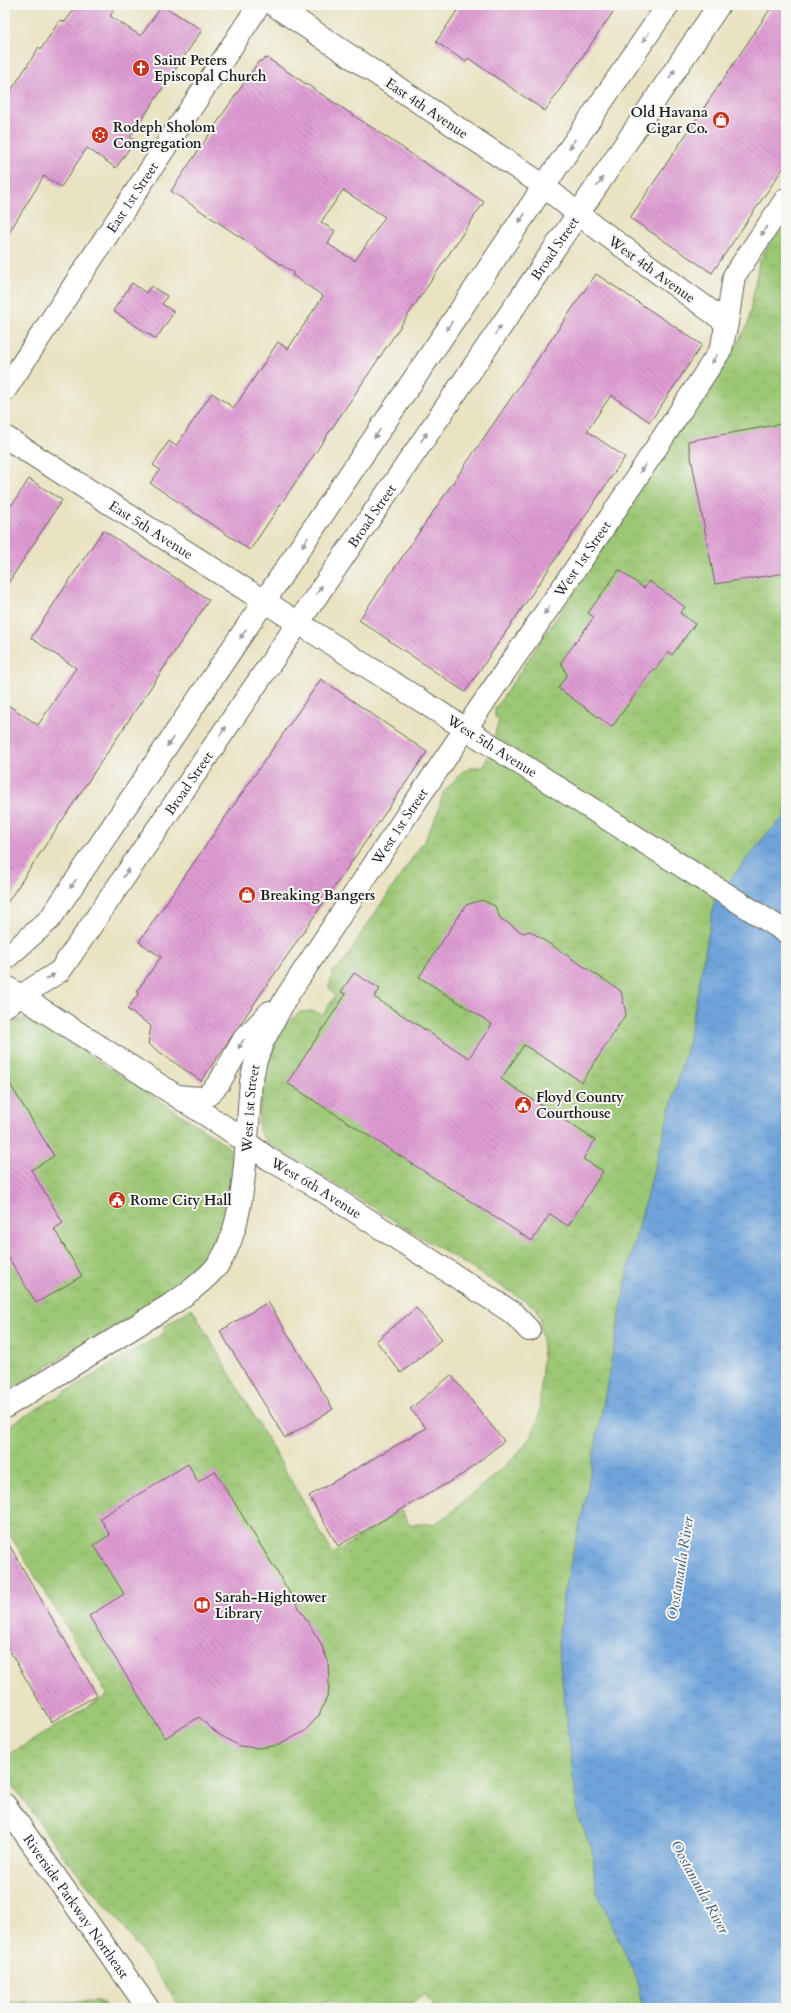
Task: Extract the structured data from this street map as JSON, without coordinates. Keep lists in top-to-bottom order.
{
  "streets": {
    "street": [
      "East 4th Avenue",
      "East 1st Street",
      "Broad Street",
      "West 4th Avenue",
      "East 5th Avenue",
      "West 1st Street",
      "West 5th Avenue",
      "West 6th Avenue",
      "Riverside Parkway Northeast"
    ]
  },
  "crossings": [
    ["East 4th Avenue", "Broad Street"],
    ["East 4th Avenue", "West 4th Avenue"],
    ["Broad Street", "West 4th Avenue"],
    ["Broad Street", "East 5th Avenue"],
    ["Broad Street", "West 5th Avenue"],
    ["Broad Street", "West 6th Avenue"],
    ["West 4th Avenue", "West 1st Street"],
    ["East 5th Avenue", "West 5th Avenue"],
    ["West 1st Street", "West 5th Avenue"],
    ["West 1st Street", "West 6th Avenue"]
  ],
  "one_way": ["West 1st Street"],
  "water": ["Oostanaula River"],
  "places": {
    "church": ["Saint Peters Episcopal Church"],
    "shop": ["Old Havana Cigar Co.", "Breaking Bangers"],
    "synagogue": ["Rodeph Sholom Congregation"],
    "public building": ["Floyd County Courthouse", "Rome City Hall"],
    "library": ["Sarah-Hightower Library"]
  }
}
